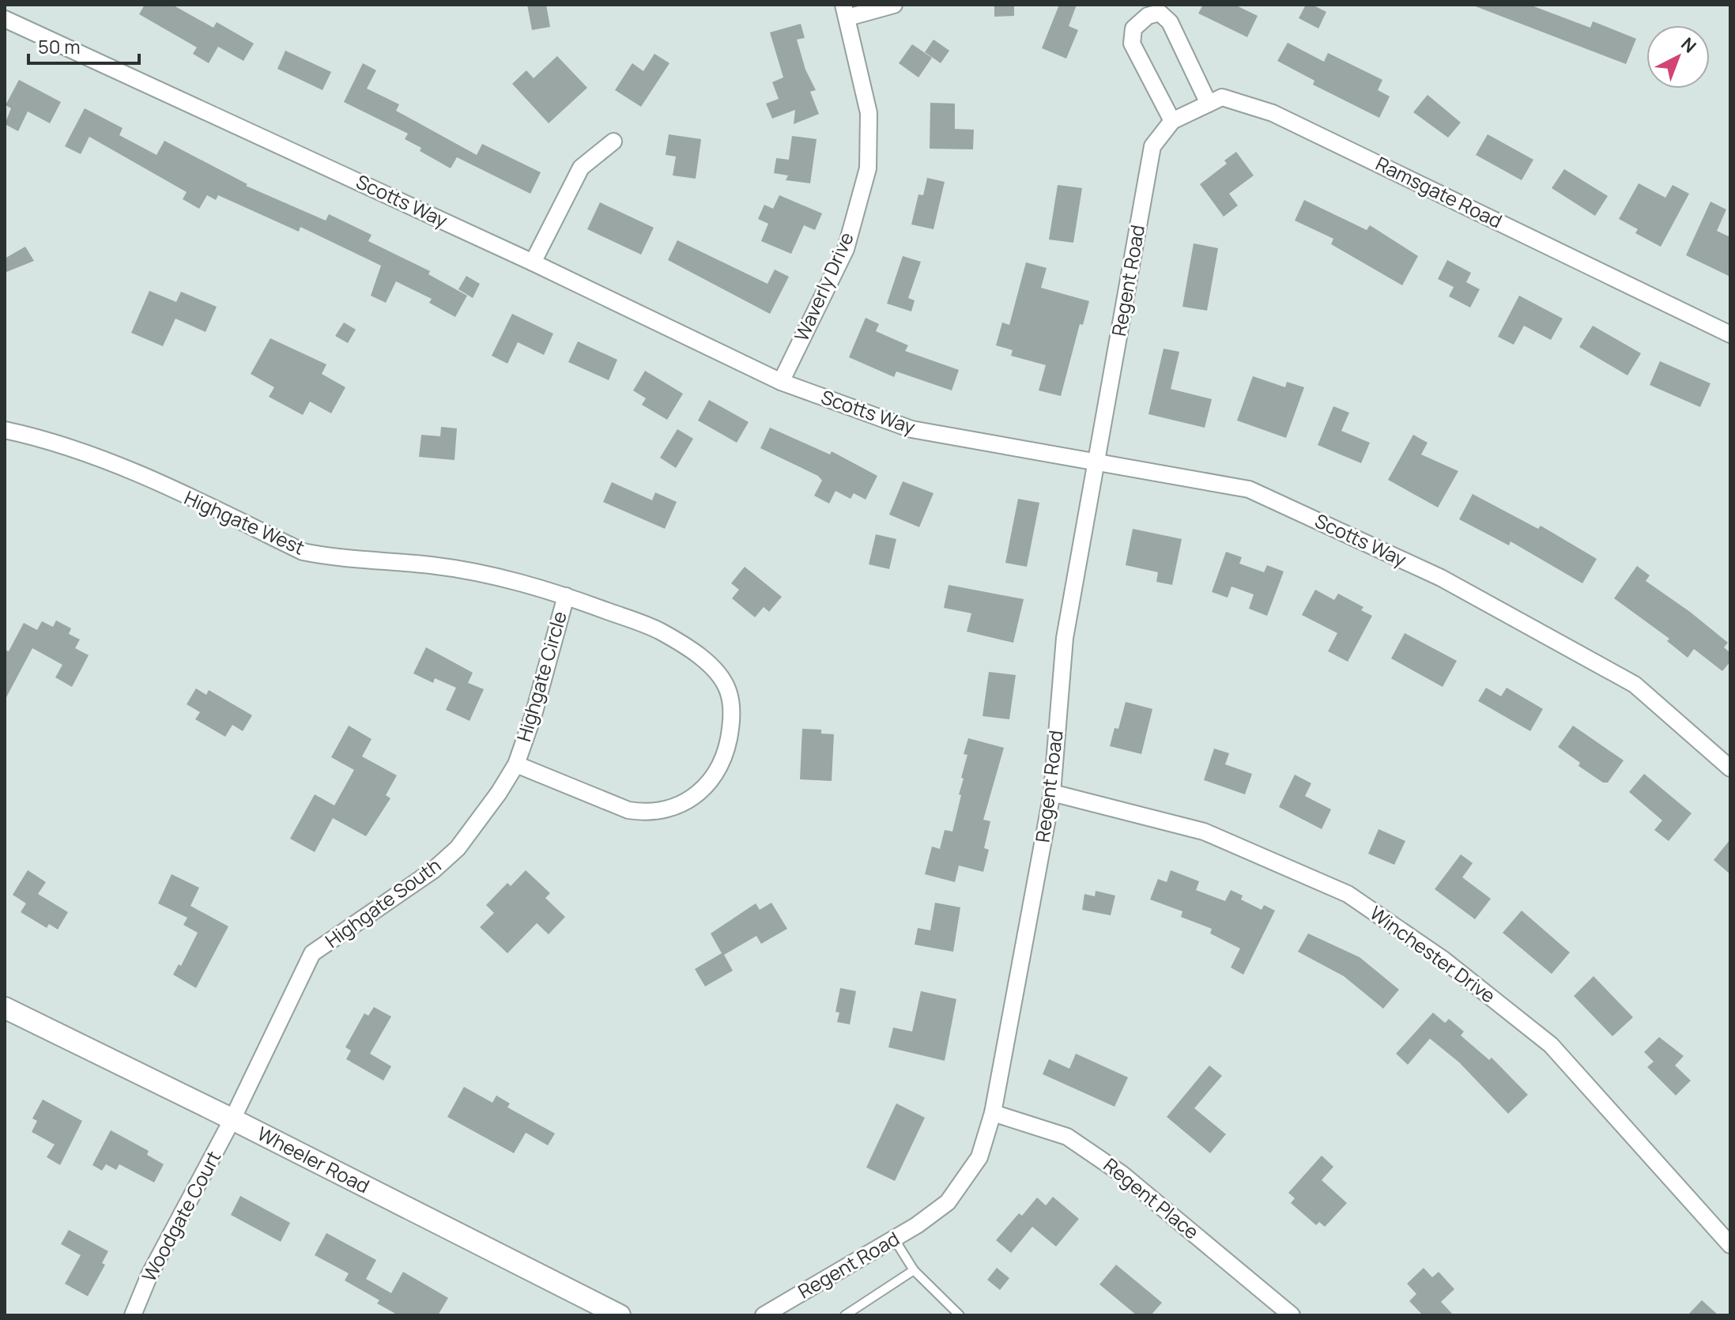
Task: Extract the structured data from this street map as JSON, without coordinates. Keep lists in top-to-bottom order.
{
  "streets": {
    "street": [
      "Ramsgate Road",
      "Scotts Way",
      "Regent Road",
      "Waverly Drive",
      "Highgate West",
      "Highgate Circle",
      "Highgate South",
      "Winchester Drive",
      "Wheeler Road",
      "Regent Place",
      "Woodgate Court"
    ]
  },
  "crossings": [
    ["Ramsgate Road", "Regent Road"],
    ["Scotts Way", "Regent Road"],
    ["Scotts Way", "Waverly Drive"],
    ["Regent Road", "Winchester Drive"],
    ["Regent Road", "Regent Place"],
    ["Highgate West", "Highgate Circle"],
    ["Highgate West", "Highgate South"],
    ["Highgate Circle", "Highgate South"],
    ["Highgate South", "Wheeler Road"],
    ["Highgate South", "Woodgate Court"],
    ["Wheeler Road", "Woodgate Court"]
  ],
  "scale_bar": "50 m",
  "north": "top right"
}
